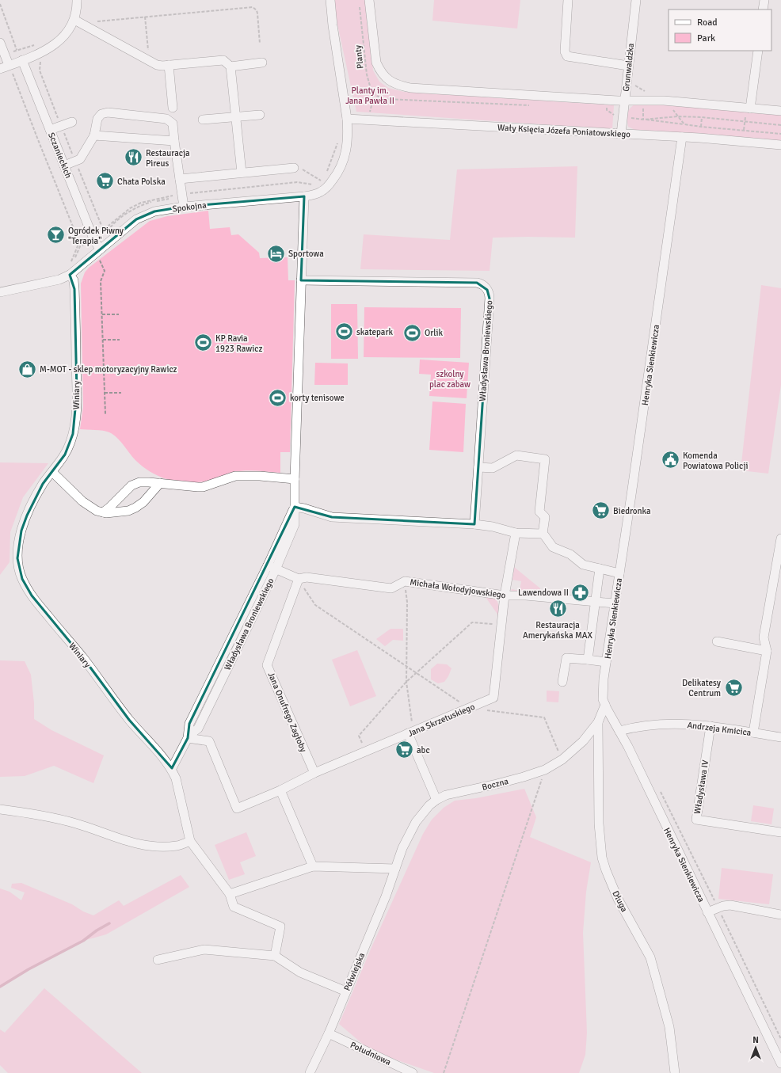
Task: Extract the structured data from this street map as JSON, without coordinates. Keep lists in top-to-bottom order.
{
  "streets": {
    "street": [
      "Grunwaldzka",
      "Wały Księcia Józefa Poniatowskiego",
      "Sczanieckich",
      "Spokojna",
      "Władysława Broniewskiego",
      "Henryka Sienkiewicza",
      "Winiary",
      "Michała Wołodyjowskiego",
      "Jana Onufrego Zagłoby",
      "Jana Skrzetuskiego",
      "Andrzeja Kmicica",
      "Boczna",
      "Władysława IV",
      "Długa",
      "Półwiejska",
      "Południowa"
    ],
    "path": ["Planty"]
  },
  "crossings": [
    ["Grunwaldzka", "Wały Księcia Józefa Poniatowskiego"],
    ["Wały Księcia Józefa Poniatowskiego", "Spokojna"],
    ["Wały Księcia Józefa Poniatowskiego", "Henryka Sienkiewicza"],
    ["Sczanieckich", "Spokojna"],
    ["Spokojna", "Władysława Broniewskiego"],
    ["Spokojna", "Winiary"],
    ["Władysława Broniewskiego", "Winiary"],
    ["Władysława Broniewskiego", "Michała Wołodyjowskiego"],
    ["Władysława Broniewskiego", "Jana Skrzetuskiego"],
    ["Henryka Sienkiewicza", "Michała Wołodyjowskiego"],
    ["Henryka Sienkiewicza", "Andrzeja Kmicica"],
    ["Henryka Sienkiewicza", "Boczna"],
    ["Michała Wołodyjowskiego", "Jana Onufrego Zagłoby"],
    ["Michała Wołodyjowskiego", "Jana Skrzetuskiego"],
    ["Jana Onufrego Zagłoby", "Jana Skrzetuskiego"],
    ["Andrzeja Kmicica", "Władysława IV"],
    ["Boczna", "Długa"],
    ["Boczna", "Półwiejska"],
    ["Półwiejska", "Południowa"]
  ],
  "parks": ["Planty im. Jana Pawła II", "szkolny plac zabaw"],
  "places": {
    "restaurant": ["Restauracja Pireus", "Restauracja Amerykańska MAX"],
    "supermarket": [
      "Chata Polska",
      "Biedronka",
      "Delikatesy Centrum",
      "abc"
    ],
    "bar": ["Ogródek Piwny \"Terapia\""],
    "hotel": ["Sportowa"],
    "sports": [
      "skatepark",
      "Orlik",
      "KP Ravia 1923 Rawicz",
      "korty tenisowe"
    ],
    "shop": ["M-MOT - sklep motoryzacyjny Rawicz"],
    "public building": ["Komenda Powiatowa Policji"],
    "pharmacy": ["Lawendowa II"]
  },
  "legend": ["Road", "Park"],
  "north": "top"
}
